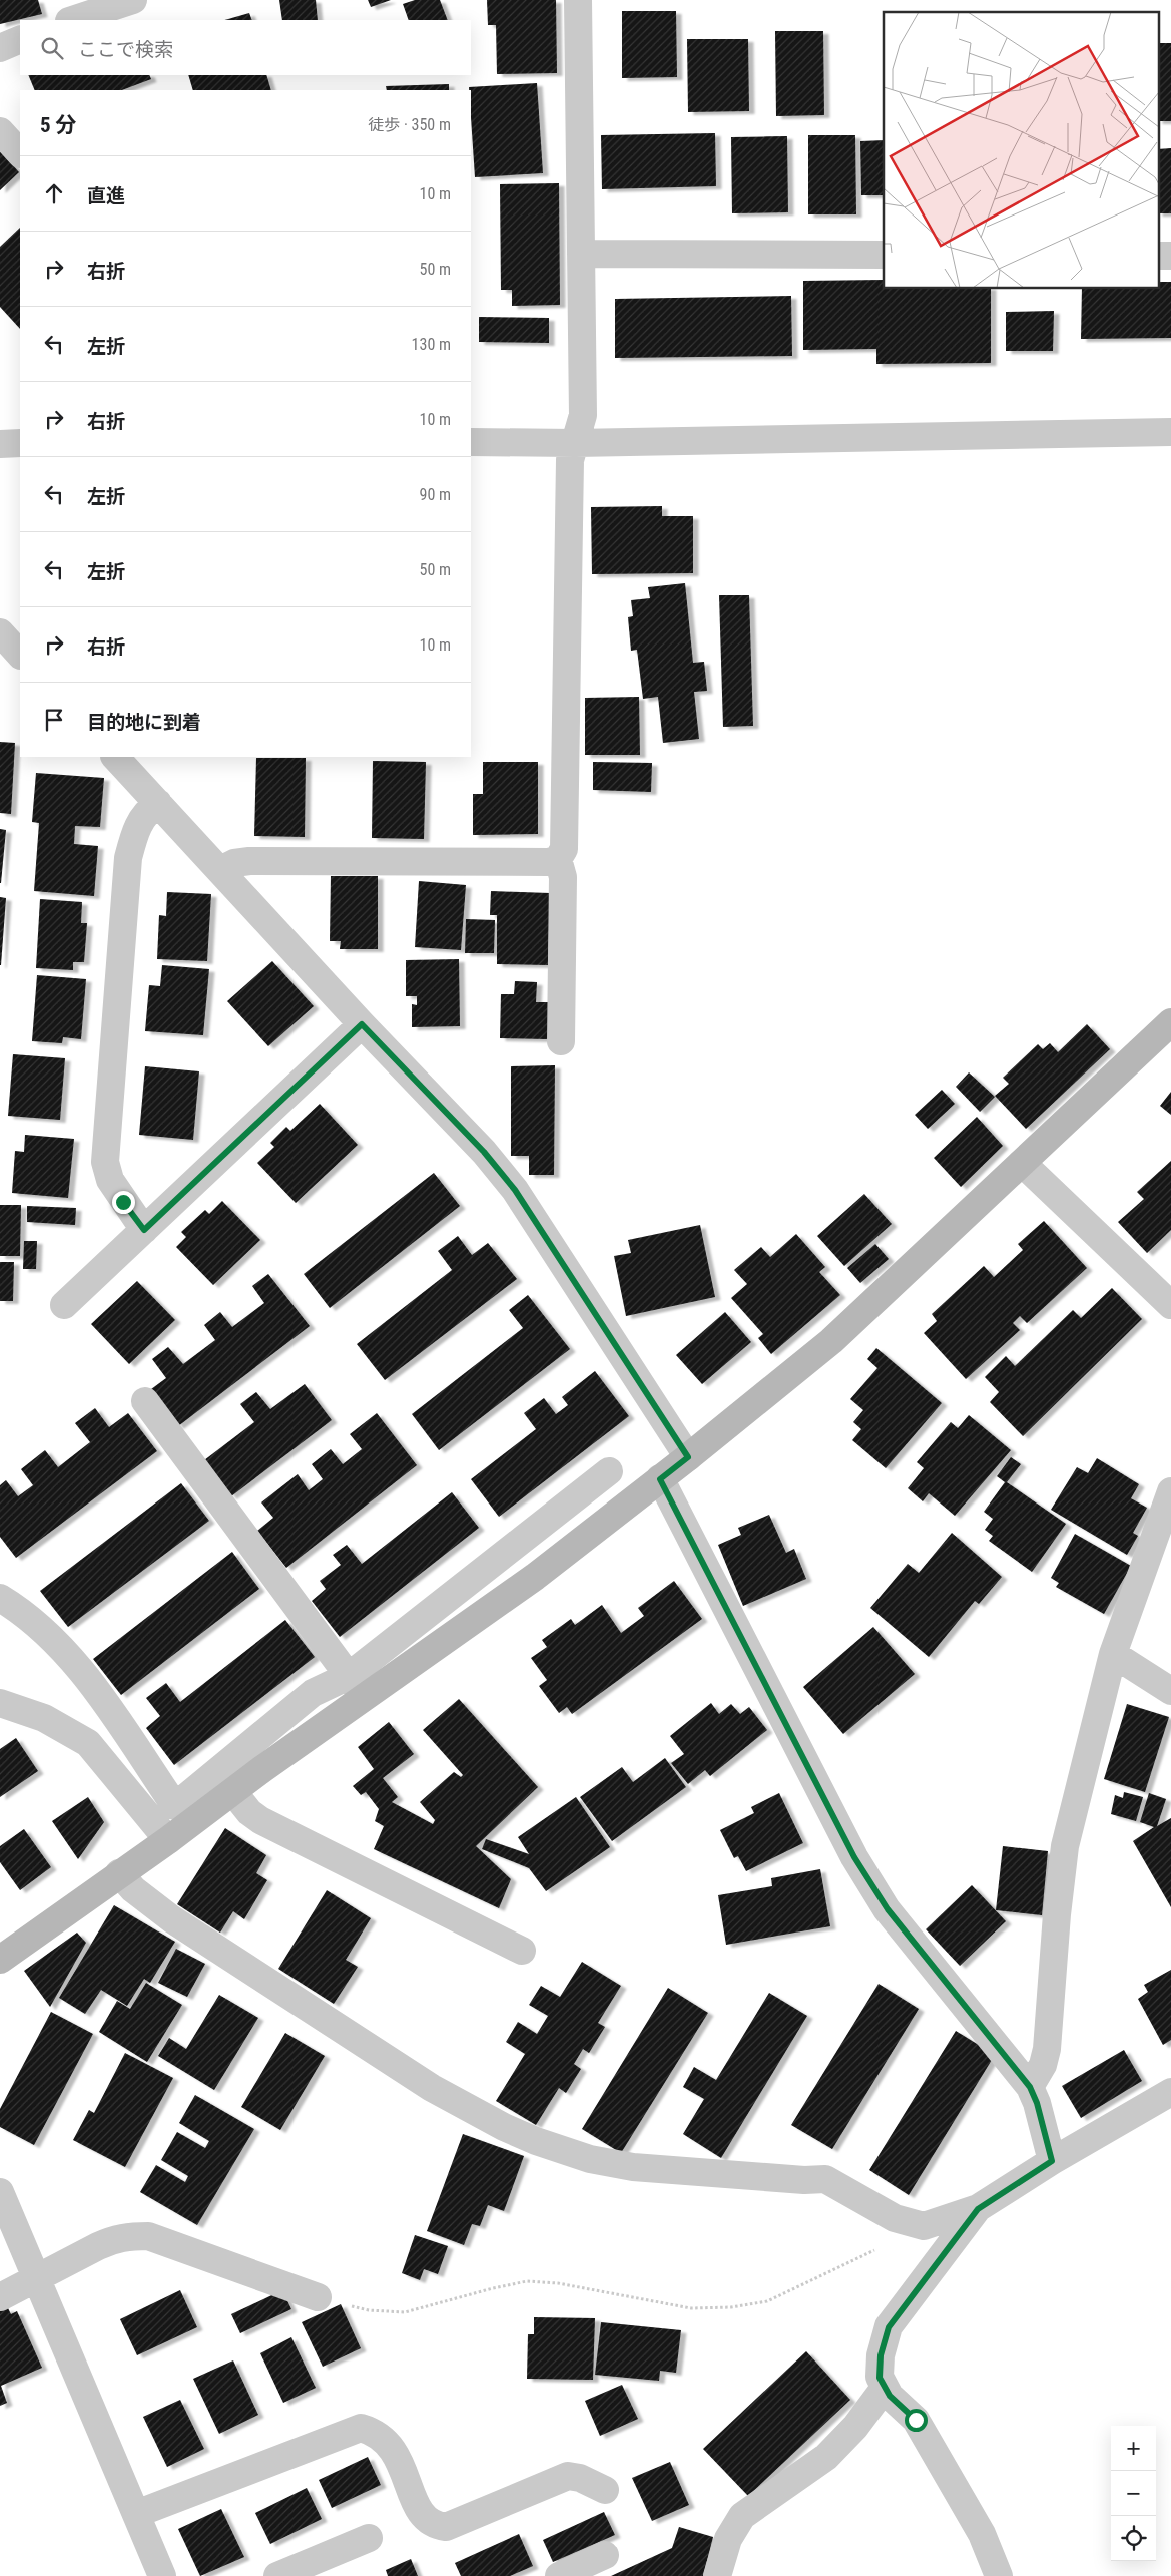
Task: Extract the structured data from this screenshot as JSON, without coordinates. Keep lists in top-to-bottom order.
{
  "page": {
    "search": "ここで検索",
    "heading": ["5 分", "徒歩 · 350 m"],
    "list": [
      ["直進", "10 m"],
      ["右折", "50 m"],
      ["左折", "130 m"],
      ["右折", "10 m"],
      ["左折", "90 m"],
      ["左折", "50 m"],
      ["右折", "10 m"],
      "目的地に到着"
    ],
    "map_buttons": ["+", "−"]
  }
}
